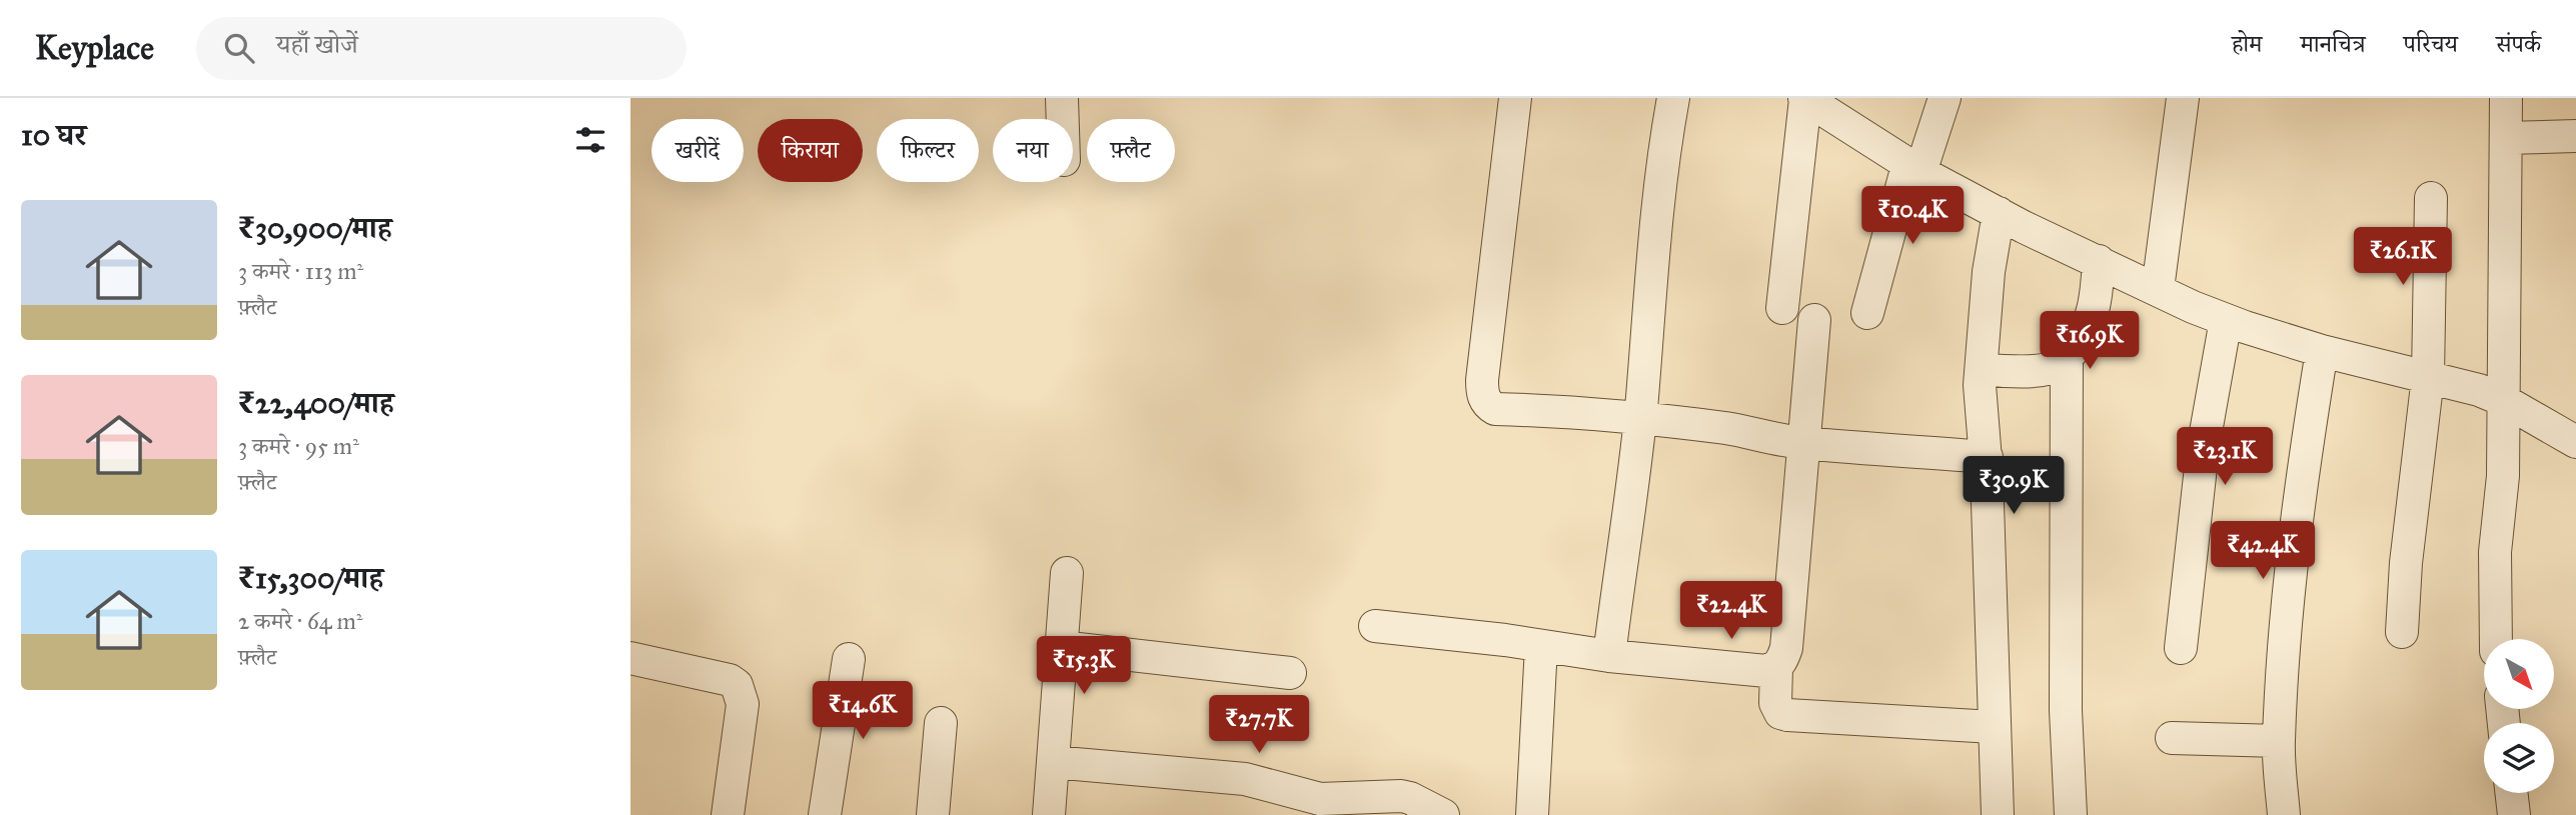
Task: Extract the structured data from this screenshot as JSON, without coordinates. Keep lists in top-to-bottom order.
{
  "north": "bottom right",
  "page": {
    "header": "Keyplace",
    "search": "यहाँ खोजें",
    "nav": [
      "होम",
      "मानचित्र",
      "परिचय",
      "संपर्क"
    ],
    "heading": "10 घर",
    "chip": [
      "खरीदें",
      "किराया",
      "फ़िल्टर",
      "नया",
      "फ़्लैट"
    ],
    "list": [
      {
        "name": "₹30,900/माह",
        "note": "3 कमरे · 113 m² · फ़्लैट"
      },
      {
        "name": "₹22,400/माह",
        "note": "3 कमरे · 95 m² · फ़्लैट"
      },
      {
        "name": "₹15,300/माह",
        "note": "2 कमरे · 64 m² · फ़्लैट"
      }
    ],
    "price": [
      "₹10.4K",
      "₹26.1K",
      "₹16.9K",
      "₹23.1K",
      "₹30.9K",
      "₹42.4K",
      "₹22.4K",
      "₹15.3K",
      "₹14.6K",
      "₹27.7K"
    ]
  }
}
